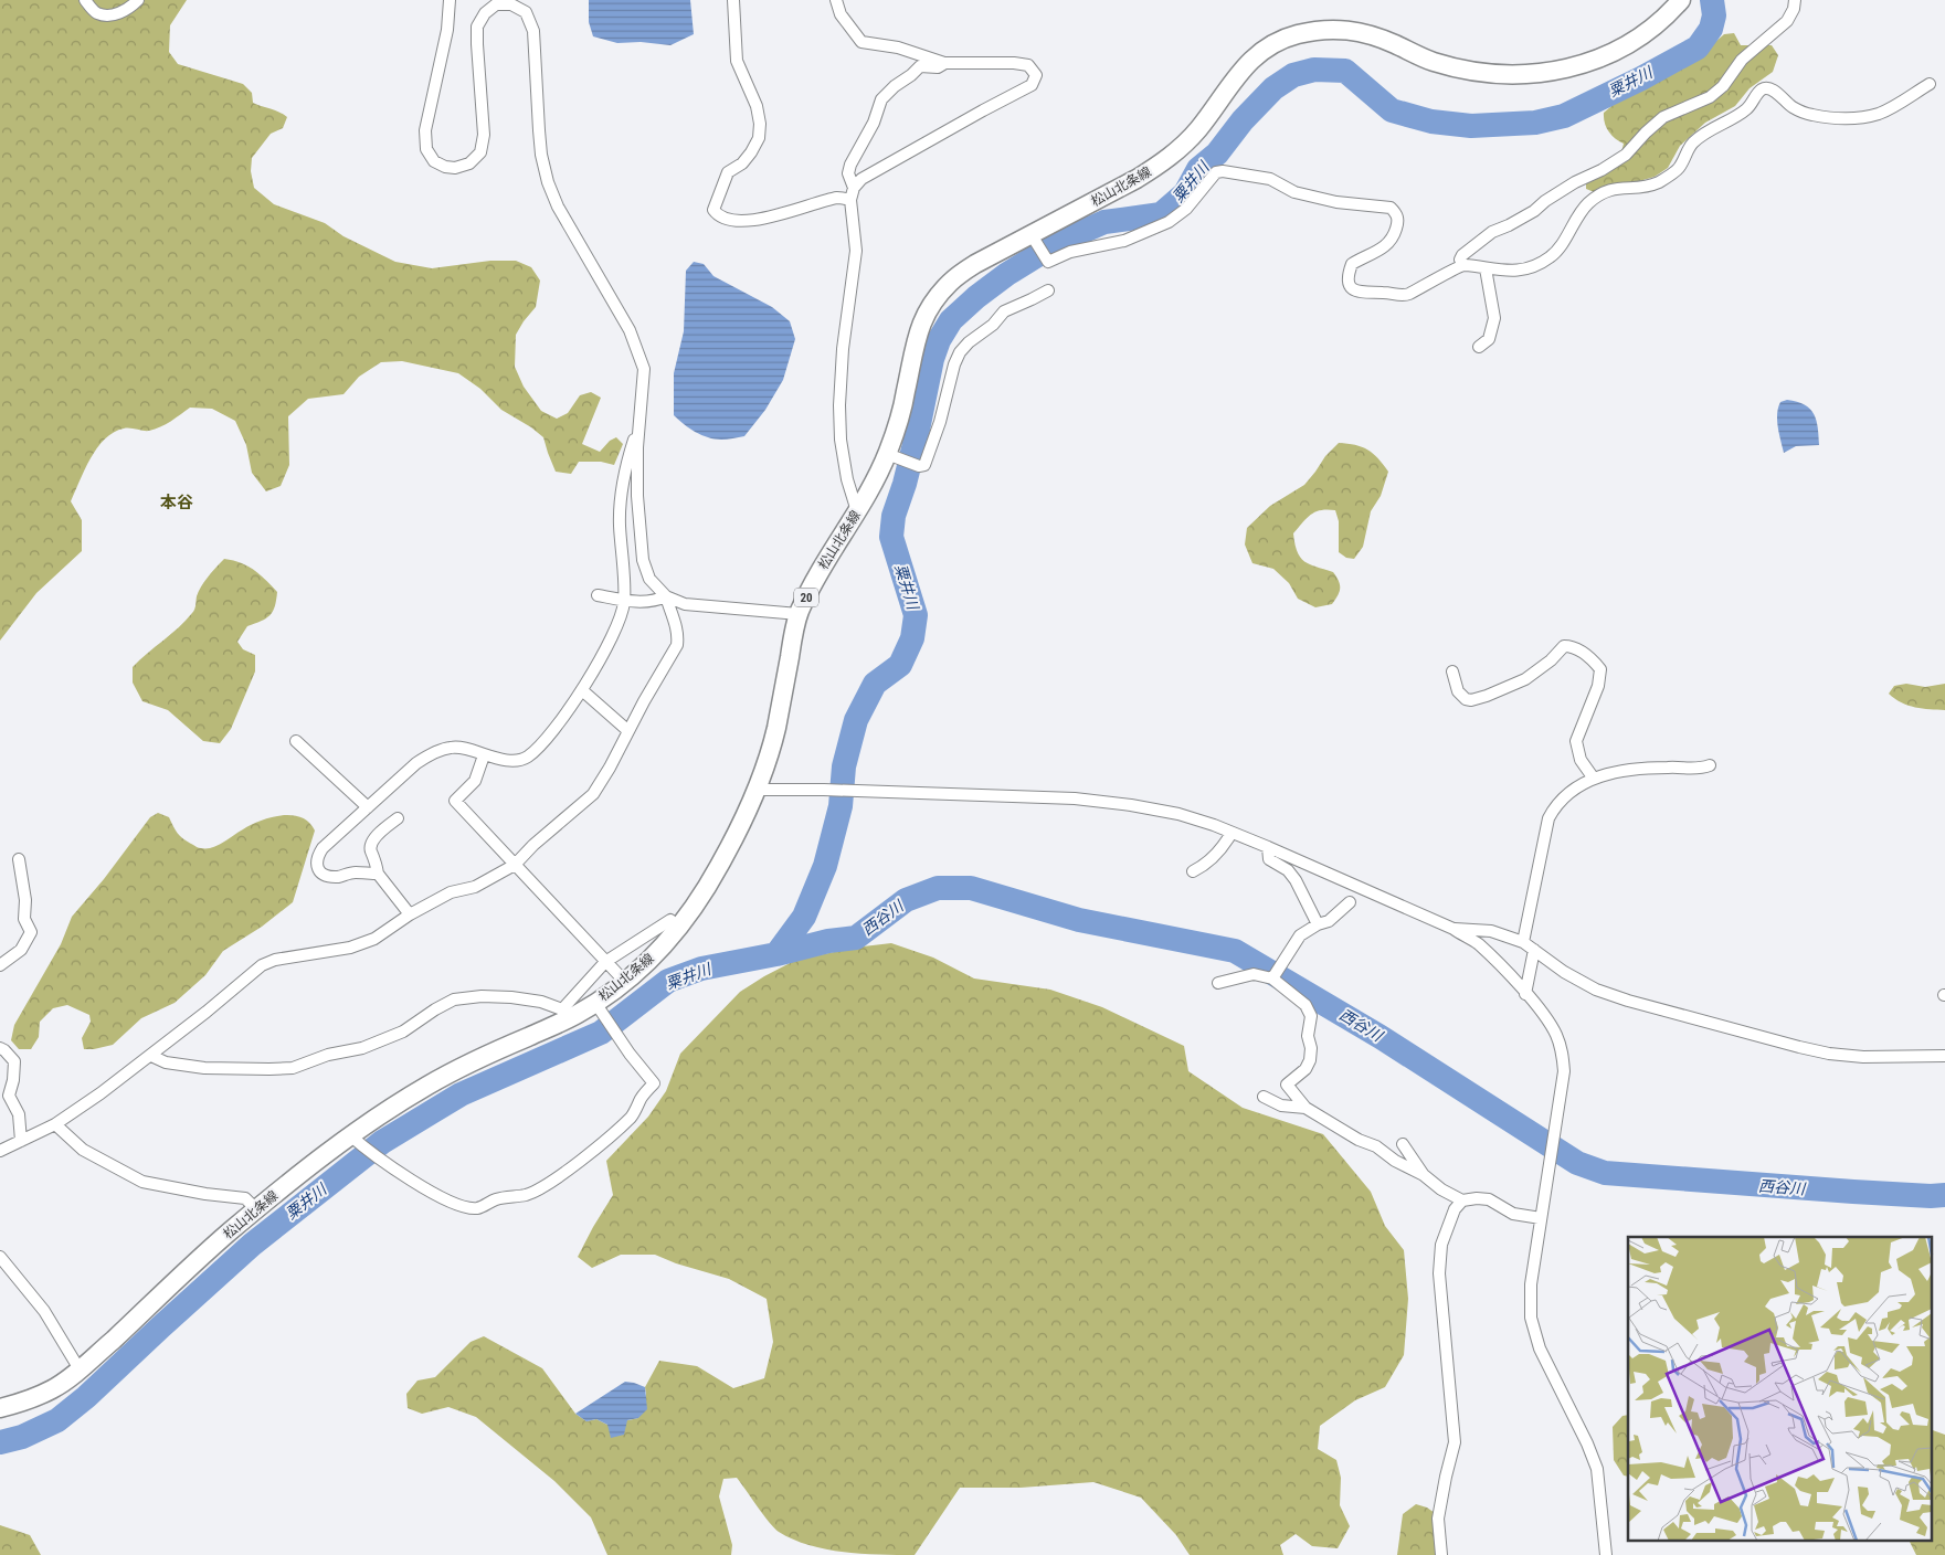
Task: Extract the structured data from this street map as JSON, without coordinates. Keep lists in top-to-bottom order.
{
  "streets": {
    "main road": ["松山北条線", "20"]
  },
  "districts": ["本谷"],
  "water": ["粟井川", "西谷川"]
}
